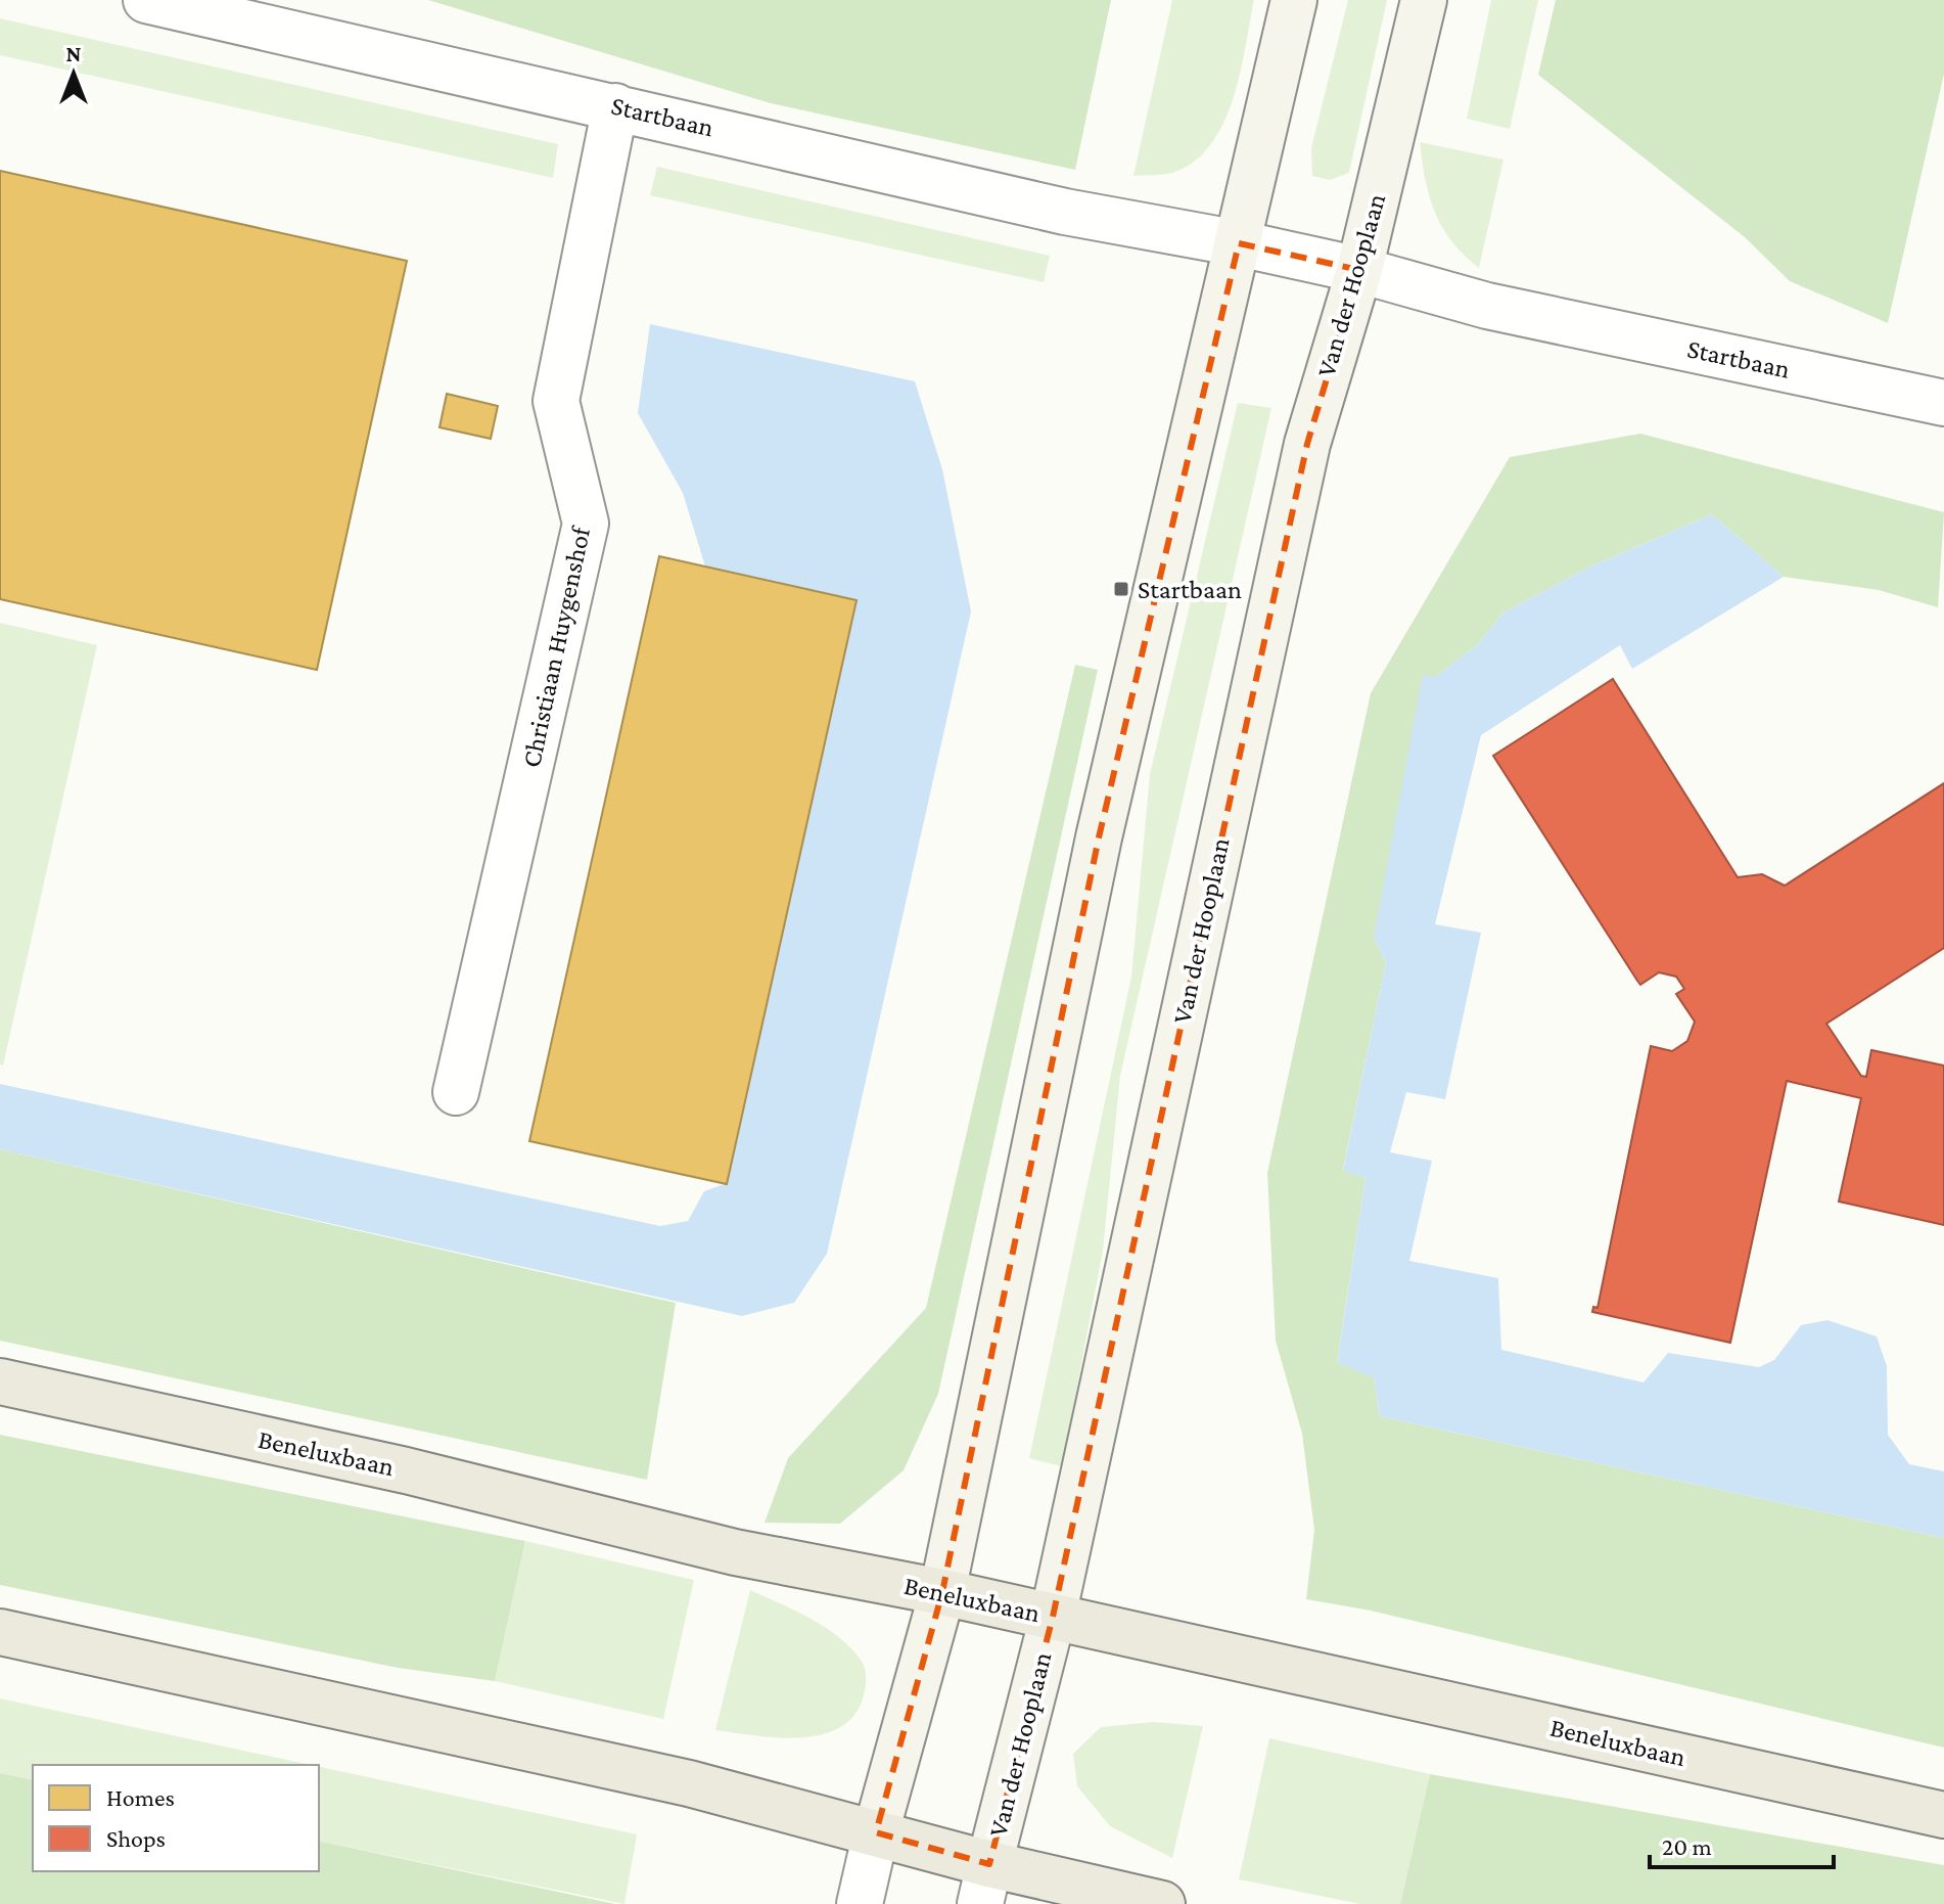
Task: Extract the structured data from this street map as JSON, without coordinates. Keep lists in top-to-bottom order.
{
  "streets": {
    "main road": ["Beneluxbaan"],
    "street": ["Startbaan", "Van der Hooplaan", "Christiaan Huygenshof"]
  },
  "crossings": [
    ["Startbaan", "Van der Hooplaan"],
    ["Startbaan", "Christiaan Huygenshof"],
    ["Van der Hooplaan", "Beneluxbaan"]
  ],
  "places": {
    "transit": ["Startbaan"]
  },
  "legend": ["Homes", "Shops"],
  "scale_bar": "20 m",
  "north": "top"
}
